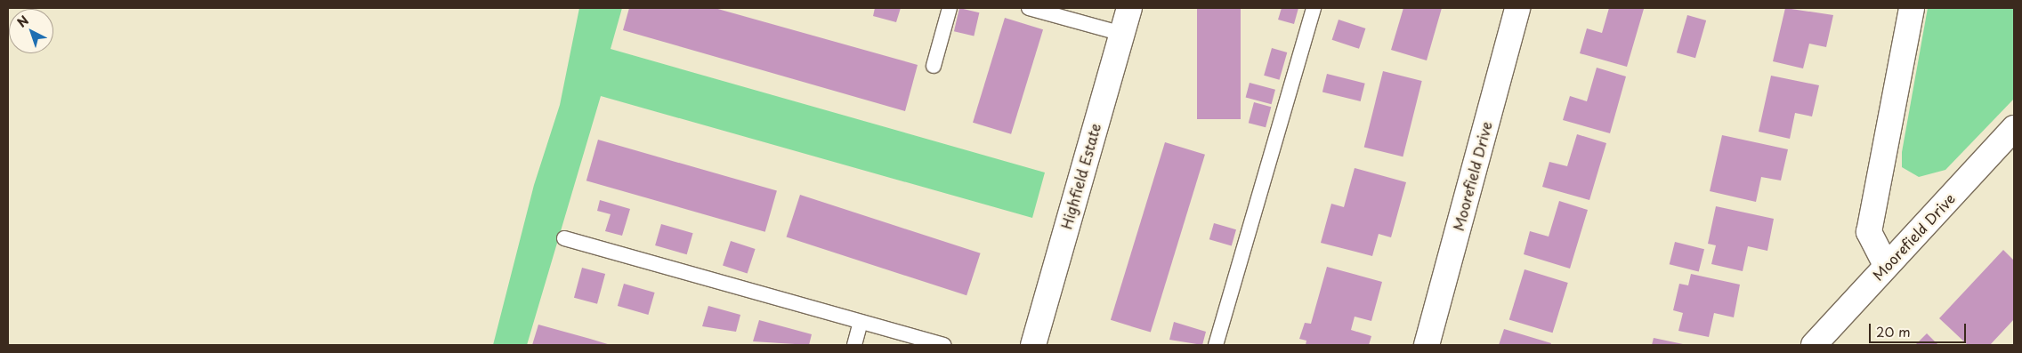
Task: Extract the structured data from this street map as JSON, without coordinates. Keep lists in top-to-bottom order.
{
  "streets": {
    "street": ["Highfield Estate", "Moorefield Drive"]
  },
  "scale_bar": "20 m",
  "north": "top left"
}
